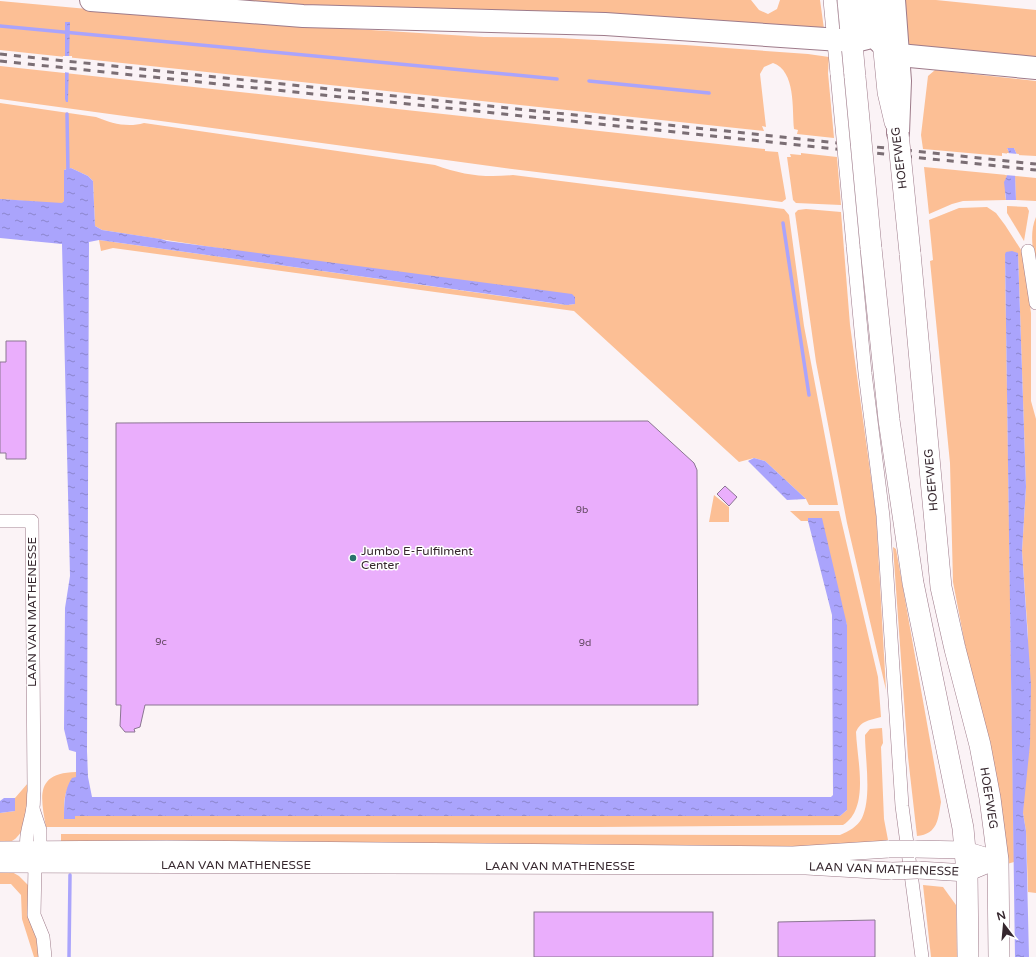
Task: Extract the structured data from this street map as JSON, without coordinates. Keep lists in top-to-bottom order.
{
  "streets": {
    "main road": ["HOEFWEG"],
    "street": ["LAAN VAN MATHENESSE"]
  },
  "crossings": [
    ["HOEFWEG", "LAAN VAN MATHENESSE"]
  ],
  "places": ["Jumbo E-Fulfilment Center"],
  "house_numbers": ["9b", "9c", "9d"],
  "north": "top"
}
